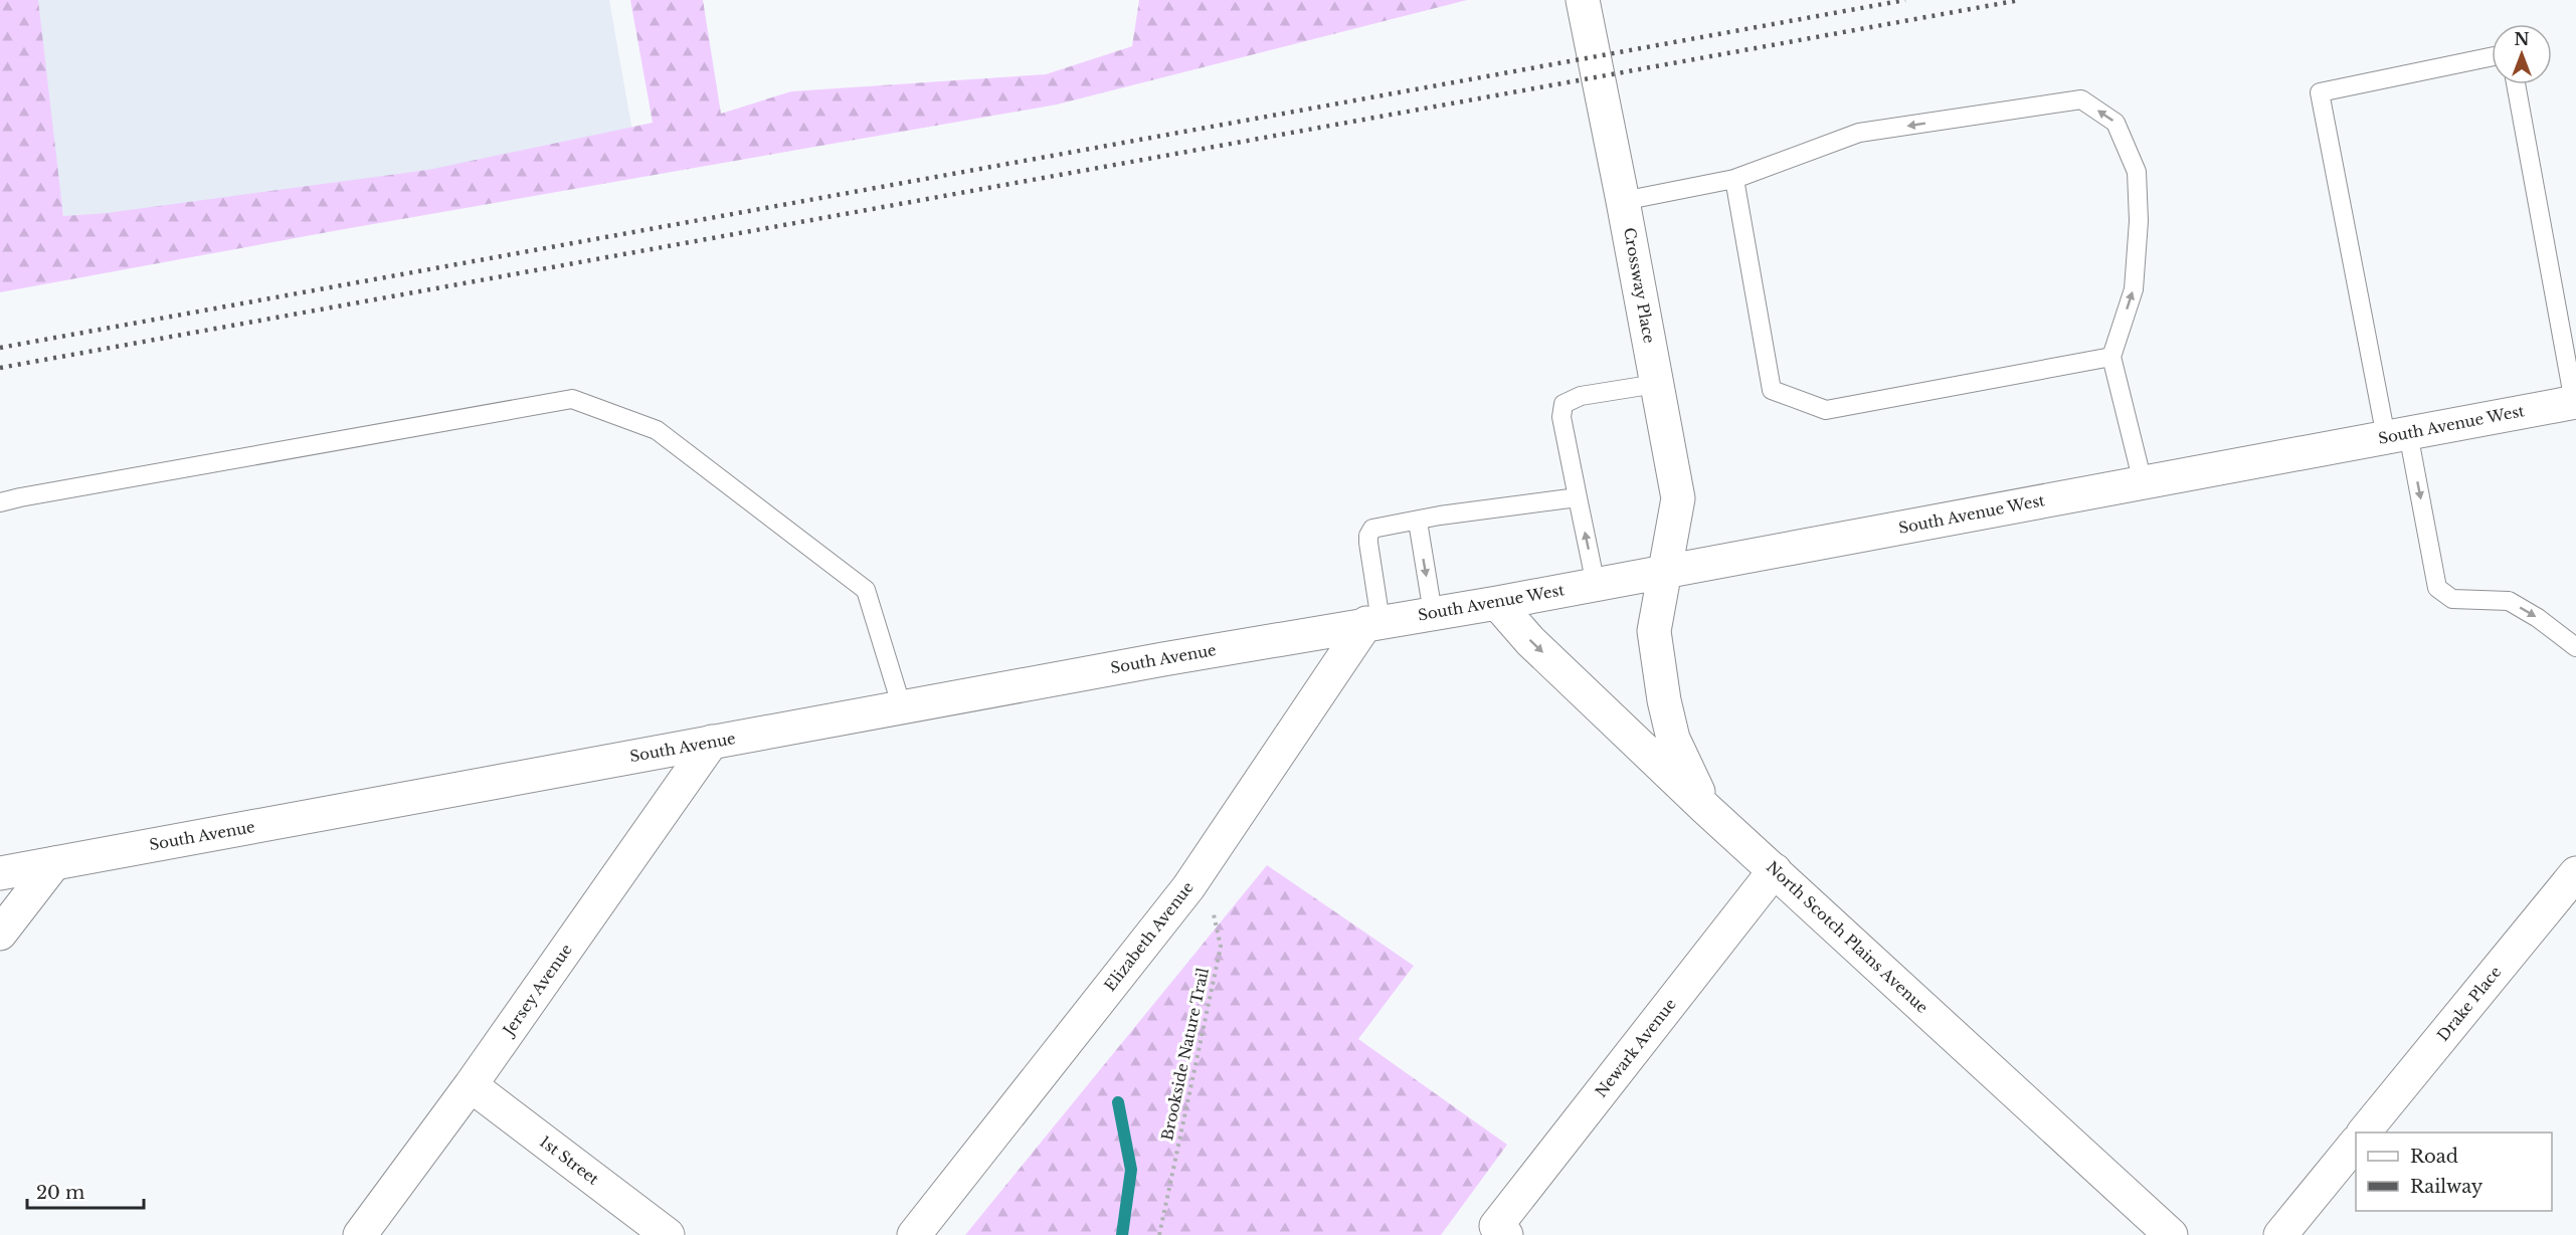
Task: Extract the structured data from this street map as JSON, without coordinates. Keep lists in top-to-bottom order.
{
  "streets": {
    "street": [
      "Crossway Place",
      "South Avenue West",
      "South Avenue",
      "Elizabeth Avenue",
      "North Scotch Plains Avenue",
      "Jersey Avenue",
      "Drake Place",
      "Newark Avenue",
      "1st Street"
    ],
    "path": ["Brookside Nature Trail"]
  },
  "crossings": [
    ["Crossway Place", "South Avenue West"],
    ["Crossway Place", "North Scotch Plains Avenue"],
    ["South Avenue West", "South Avenue"],
    ["South Avenue West", "Elizabeth Avenue"],
    ["South Avenue West", "North Scotch Plains Avenue"],
    ["South Avenue", "Elizabeth Avenue"],
    ["South Avenue", "Jersey Avenue"],
    ["Elizabeth Avenue", "Brookside Nature Trail"],
    ["North Scotch Plains Avenue", "Newark Avenue"],
    ["Jersey Avenue", "1st Street"]
  ],
  "legend": ["Road", "Railway"],
  "scale_bar": "20 m",
  "north": "top"
}
